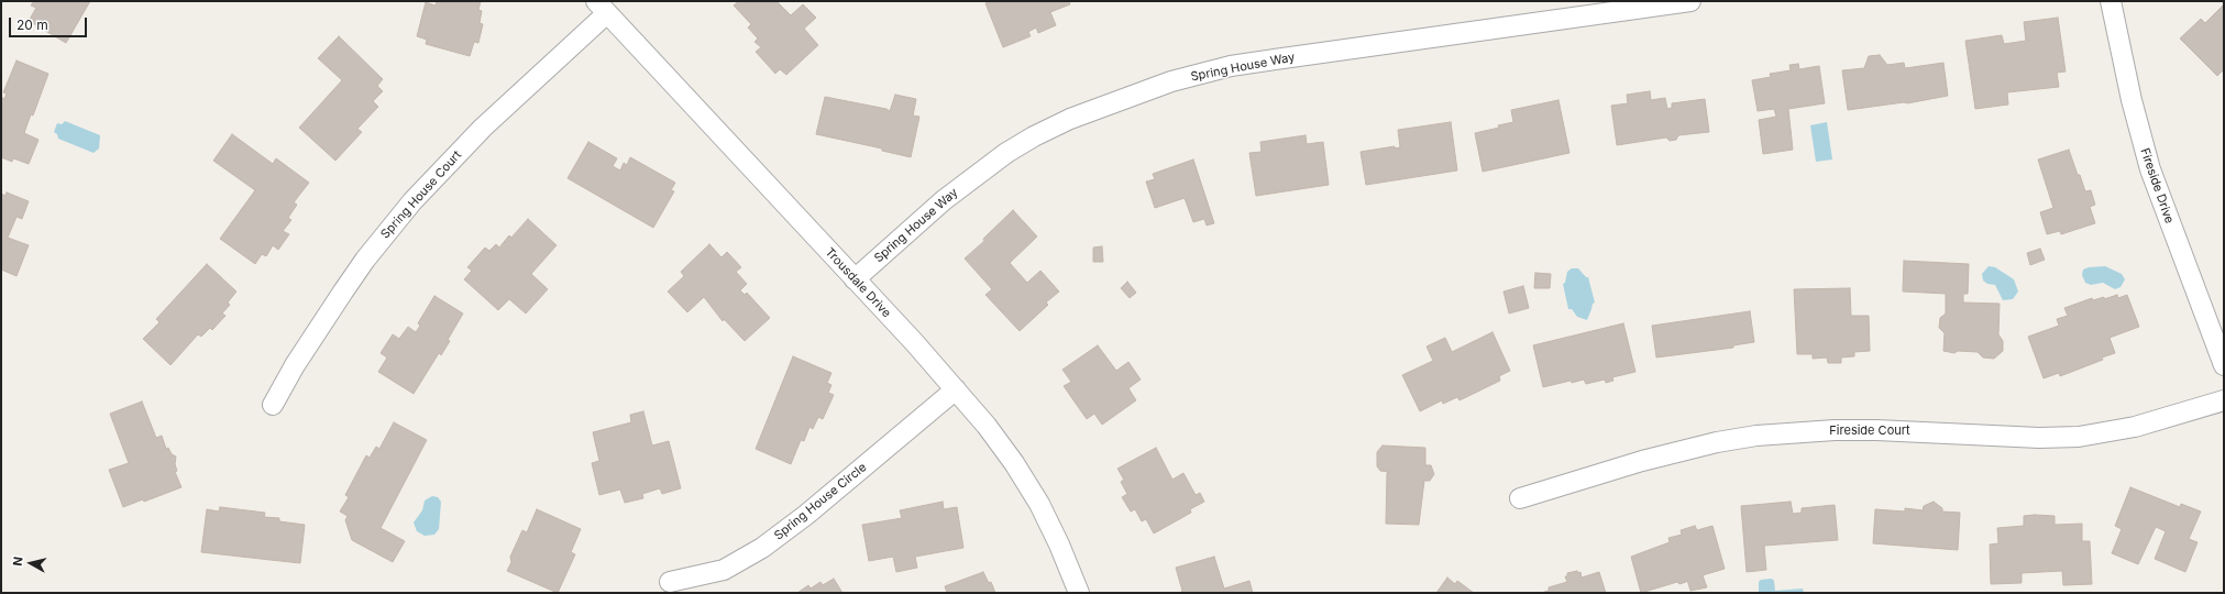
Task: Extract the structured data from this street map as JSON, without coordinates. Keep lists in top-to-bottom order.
{
  "streets": {
    "street": [
      "Spring House Way",
      "Fireside Drive",
      "Spring House Court",
      "Trousdale Drive",
      "Fireside Court",
      "Spring House Circle"
    ]
  },
  "crossings": [
    ["Spring House Way", "Trousdale Drive"],
    ["Spring House Court", "Trousdale Drive"],
    ["Trousdale Drive", "Spring House Circle"]
  ],
  "scale_bar": "20 m",
  "north": "left"
}
